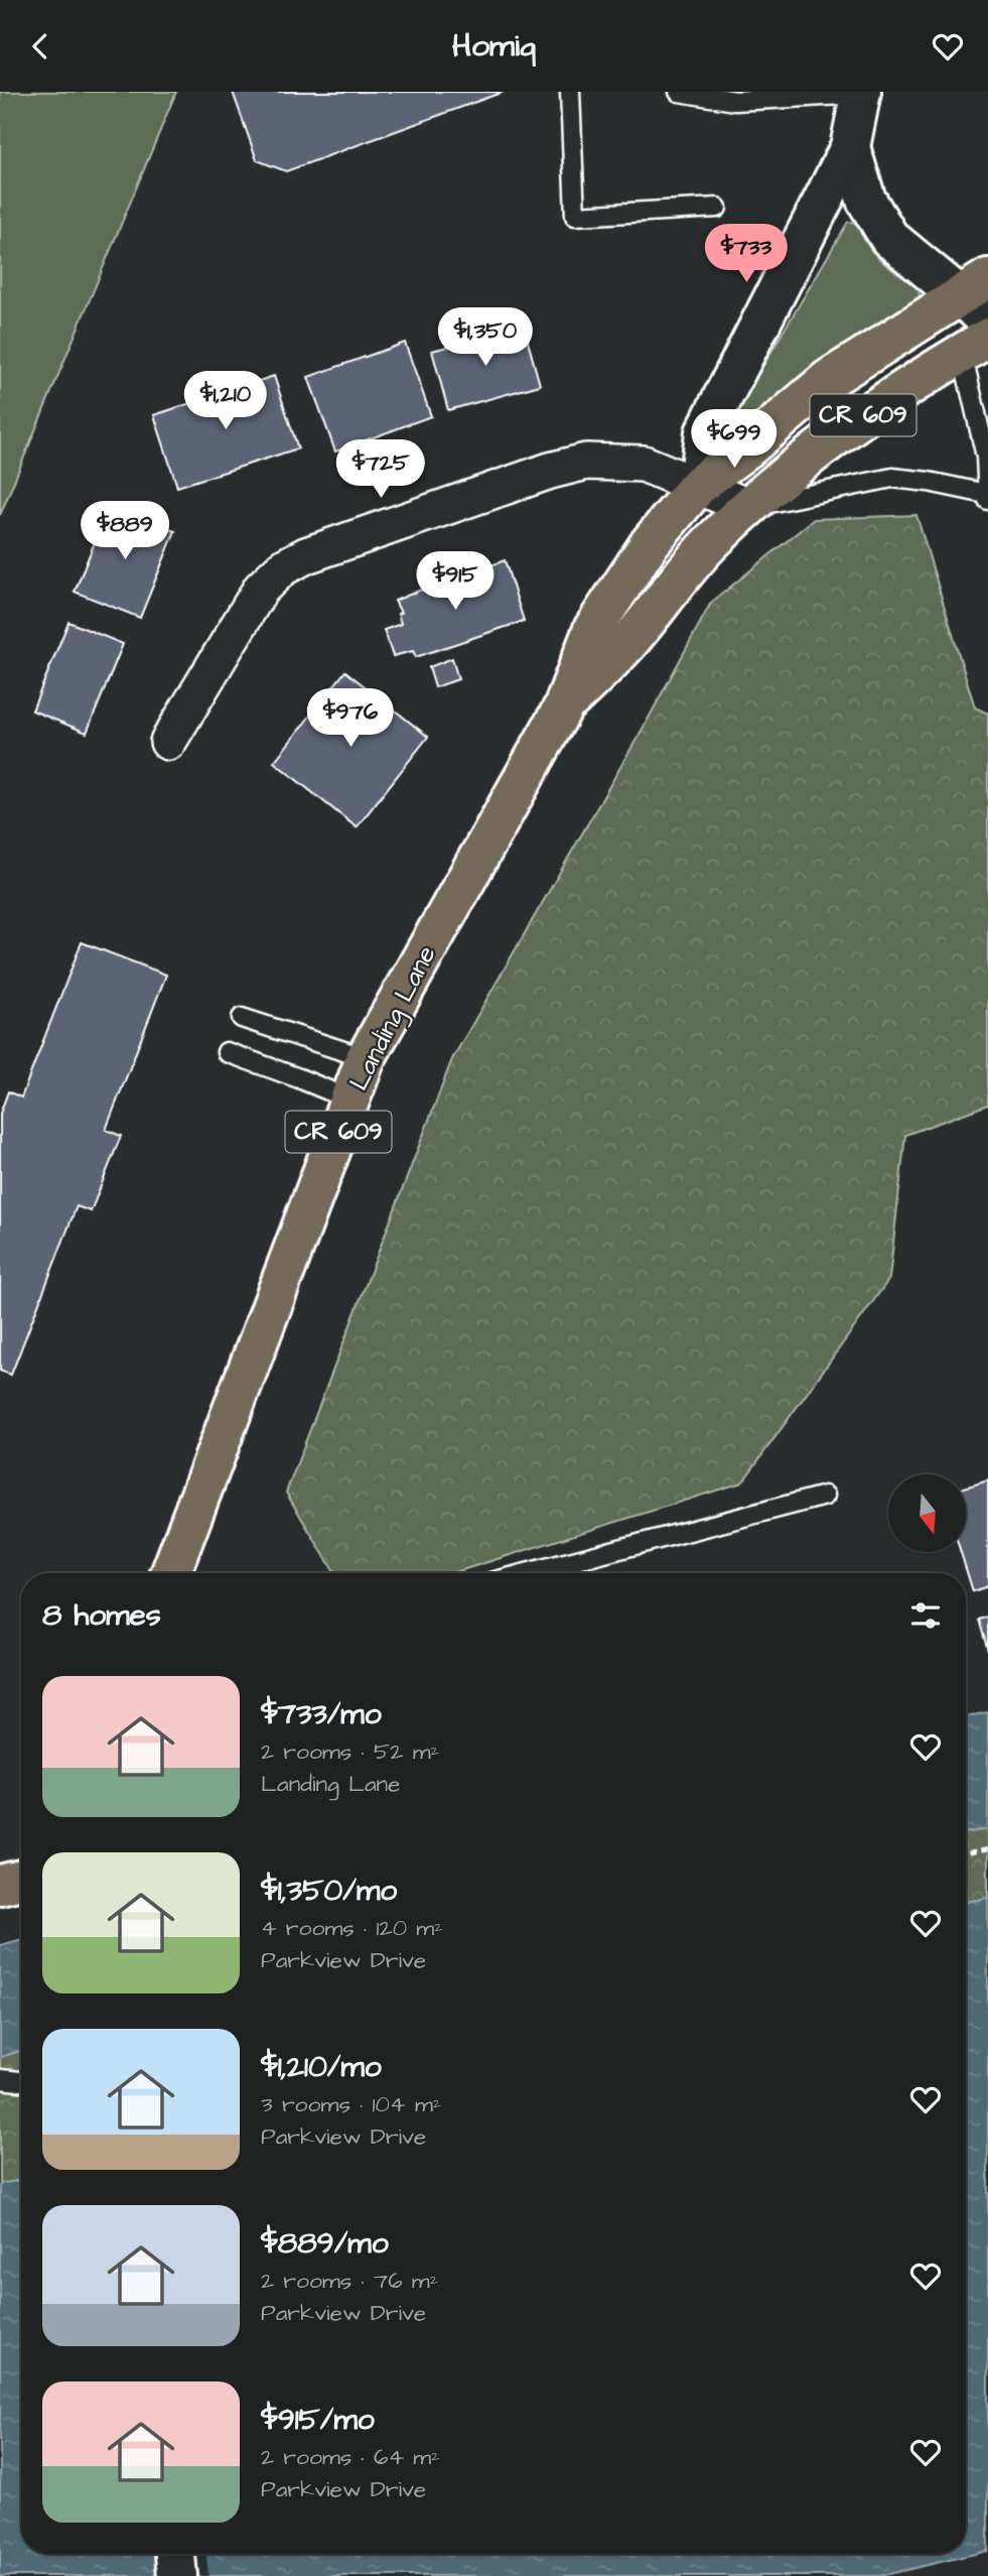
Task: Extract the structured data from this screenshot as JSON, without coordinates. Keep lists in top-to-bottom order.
{
  "streets": {
    "main road": ["CR 609", "Landing Lane"]
  },
  "north": "bottom",
  "page": {
    "header": "Homiq",
    "price": [
      "$733",
      "$1,350",
      "$1,210",
      "$699",
      "$725",
      "$889",
      "$915",
      "$976"
    ],
    "heading": "8 homes",
    "list": [
      {
        "name": "$733/mo",
        "note": "2 rooms · 52 m² · Landing Lane"
      },
      {
        "name": "$1,350/mo",
        "note": "4 rooms · 120 m² · Parkview Drive"
      },
      {
        "name": "$1,210/mo",
        "note": "3 rooms · 104 m² · Parkview Drive"
      },
      {
        "name": "$889/mo",
        "note": "2 rooms · 76 m² · Parkview Drive"
      },
      {
        "name": "$915/mo",
        "note": "2 rooms · 64 m² · Parkview Drive"
      }
    ]
  }
}
